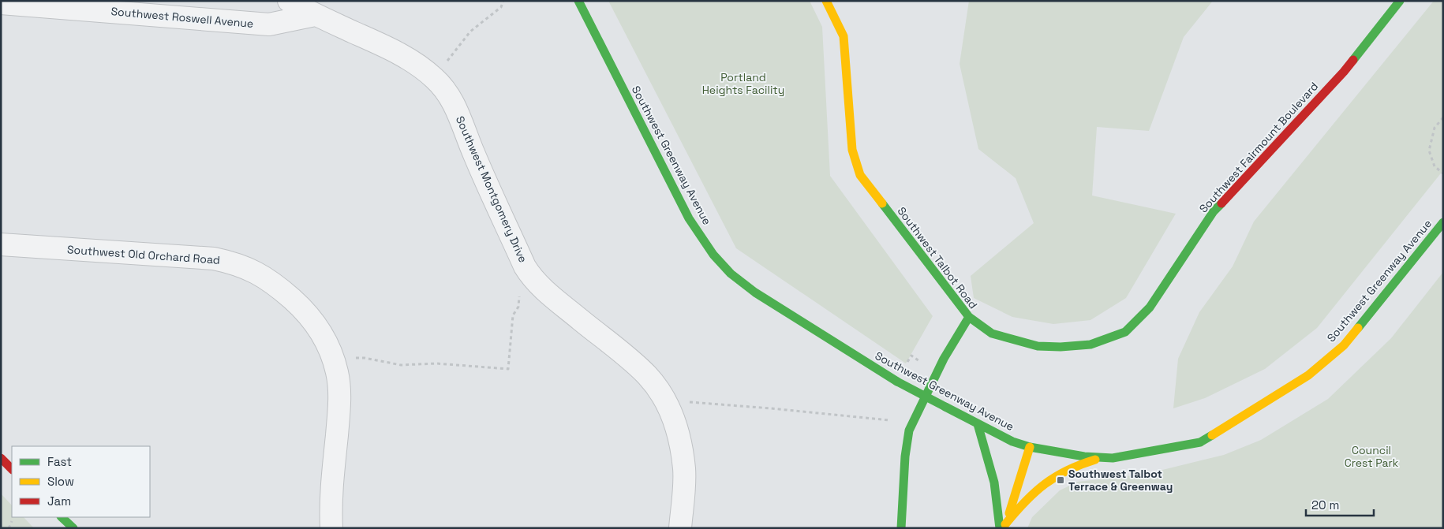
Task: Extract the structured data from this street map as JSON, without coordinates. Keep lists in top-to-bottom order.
{
  "streets": {
    "street": [
      "Southwest Roswell Avenue",
      "Southwest Fairmount Boulevard",
      "Southwest Greenway Avenue",
      "Southwest Montgomery Drive",
      "Southwest Old Orchard Road",
      "Southwest Talbot Road"
    ]
  },
  "crossings": [
    ["Southwest Roswell Avenue", "Southwest Montgomery Drive"],
    ["Southwest Fairmount Boulevard", "Southwest Talbot Road"]
  ],
  "parks": ["Portland Heights Facility", "Council Crest Park"],
  "places": {
    "transit": ["Southwest Talbot Terrace & Greenway"]
  },
  "legend": ["Fast", "Slow", "Jam"],
  "scale_bar": "20 m"
}
